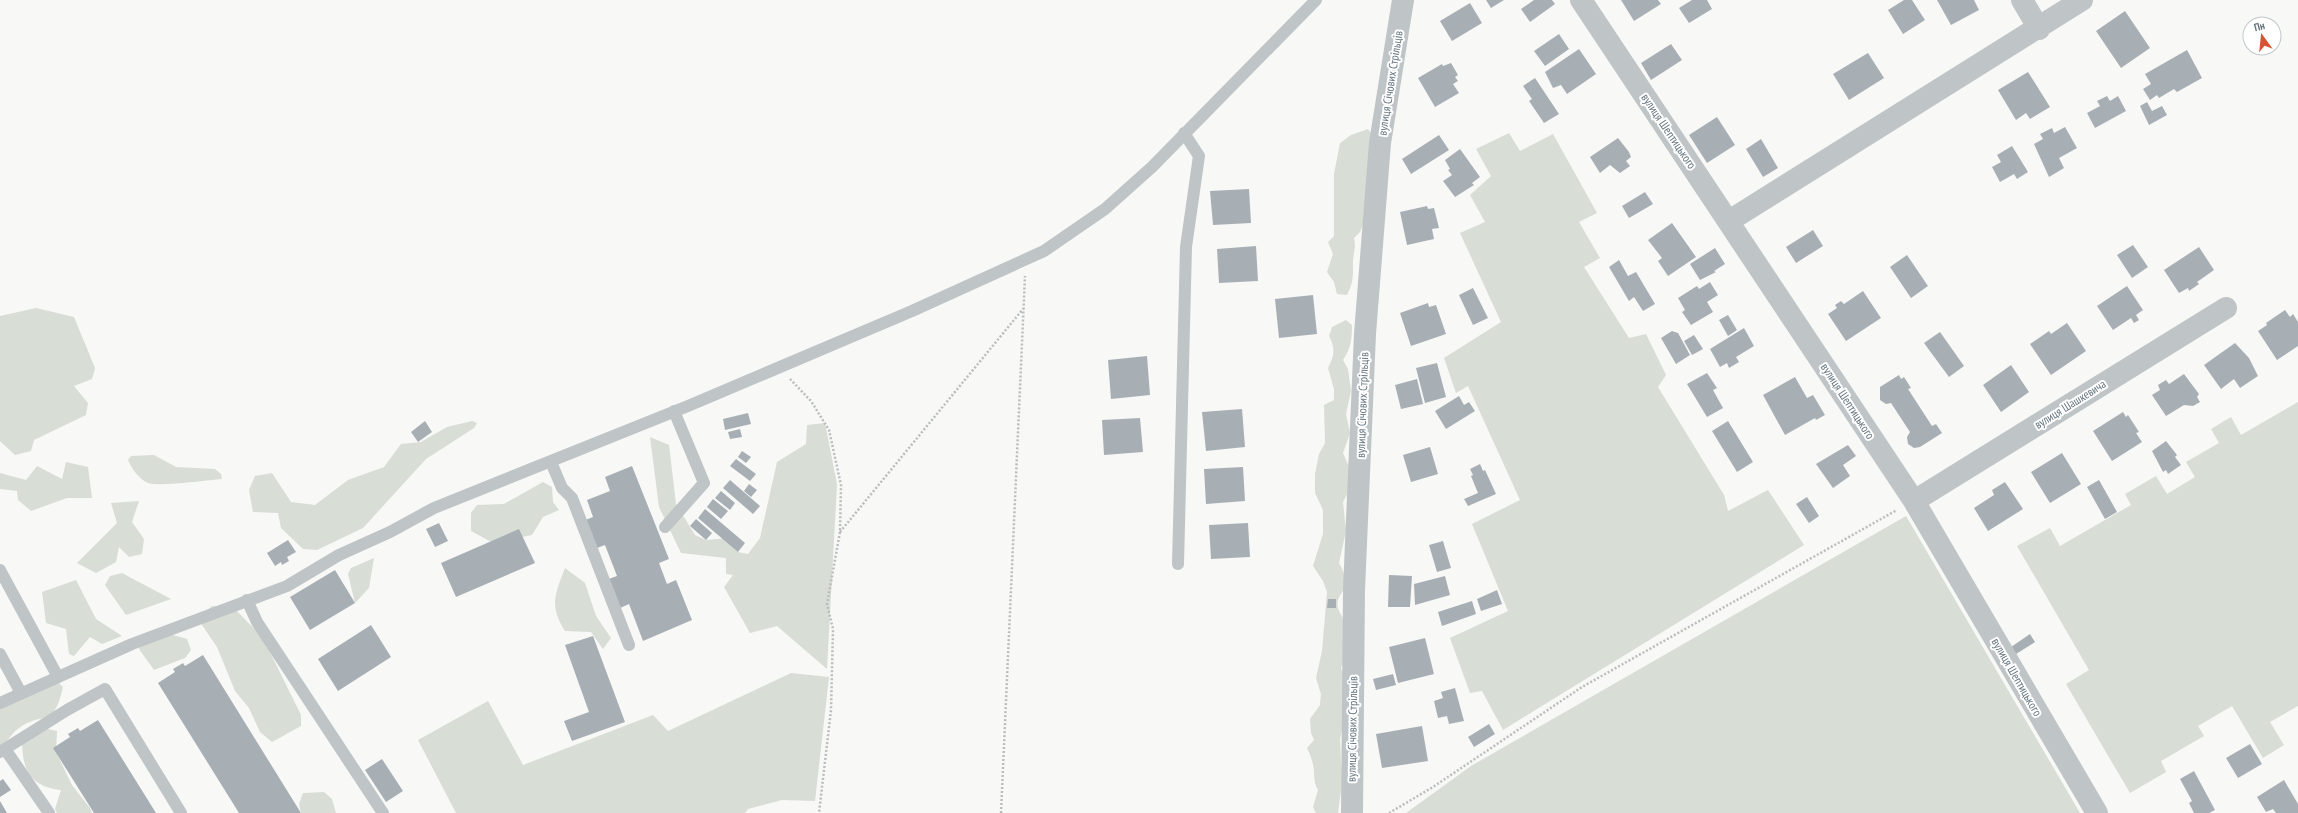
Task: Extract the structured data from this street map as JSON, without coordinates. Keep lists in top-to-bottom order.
{
  "streets": {
    "street": ["вулиця Січових Стрільців", "вулиця Шептицького", "вулиця Шашкевича"]
  },
  "crossings": [
    ["вулиця Шептицького", "вулиця Шашкевича"]
  ],
  "north": "top"
}
